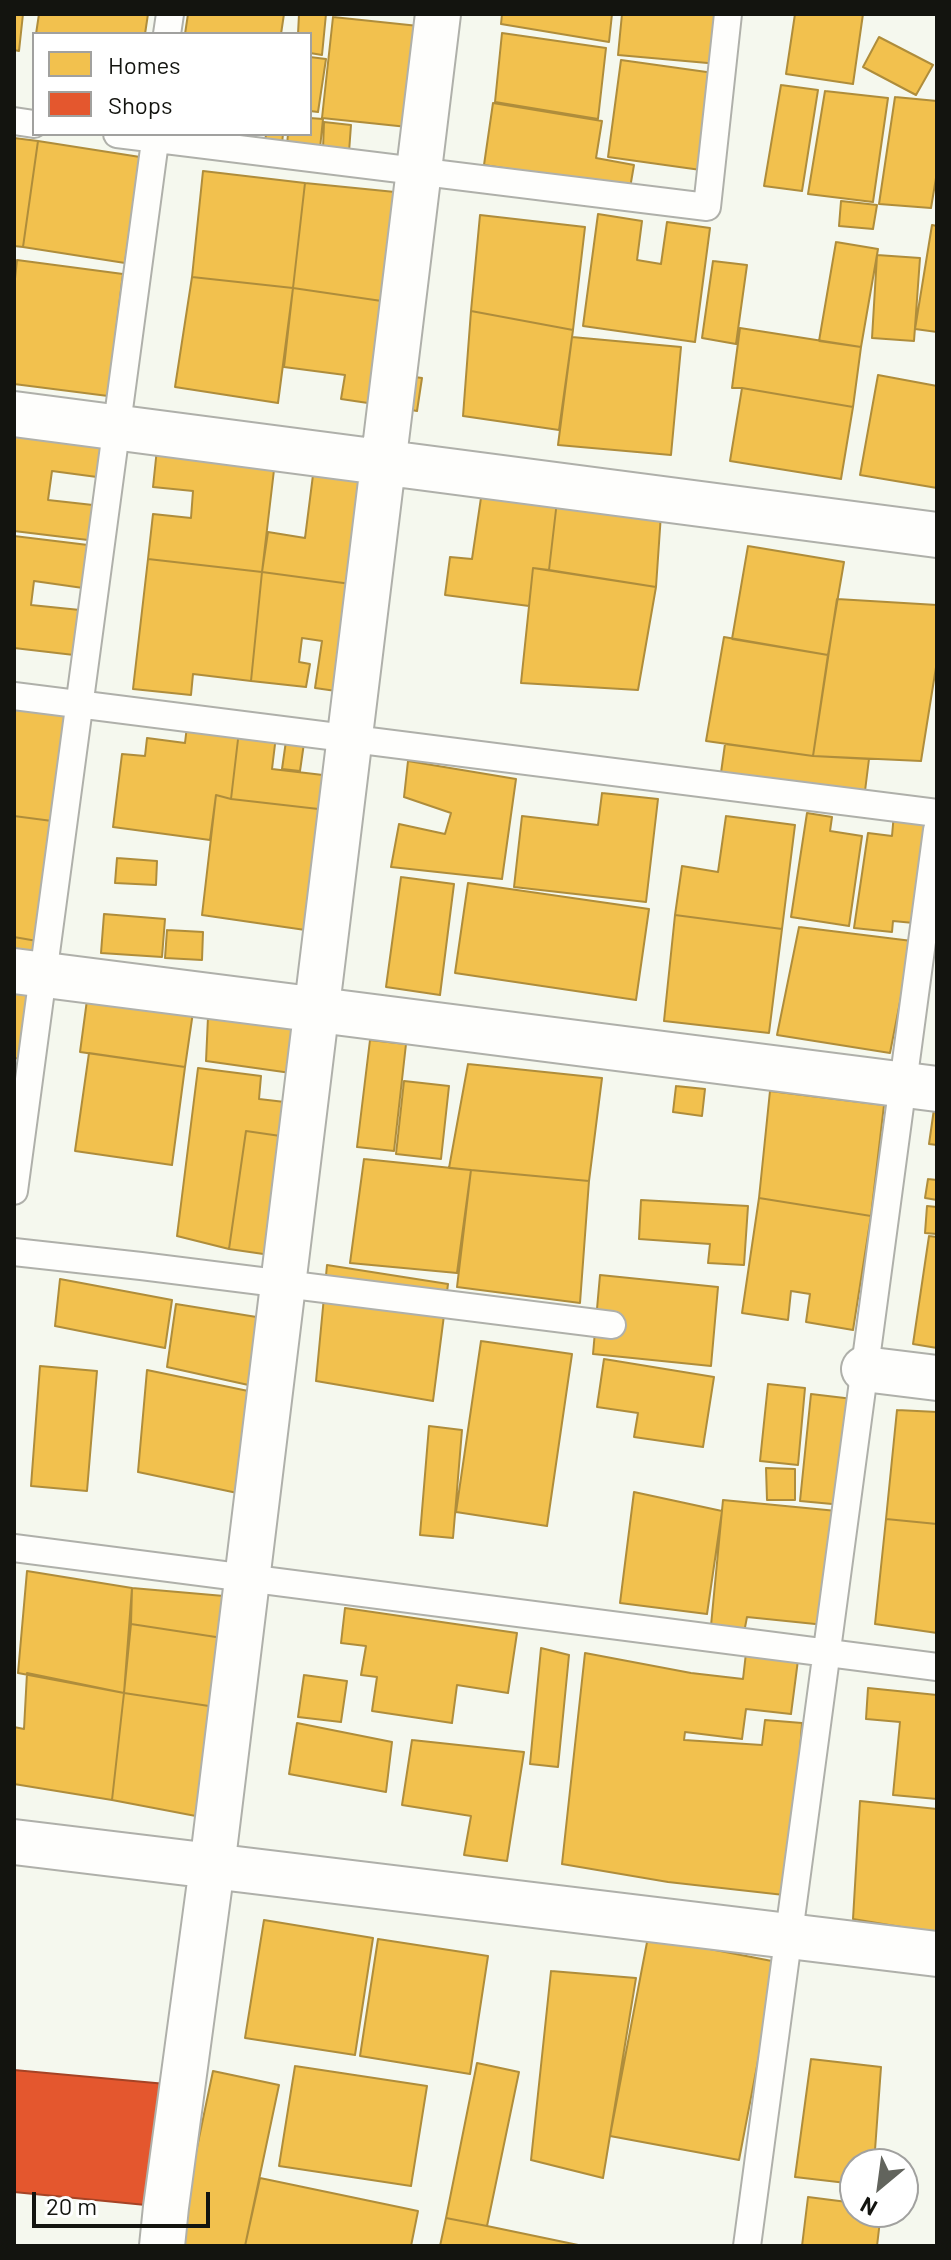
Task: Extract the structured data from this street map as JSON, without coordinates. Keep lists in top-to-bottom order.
{
  "legend": ["Homes", "Shops"],
  "scale_bar": "20 m",
  "north": "bottom left"
}
